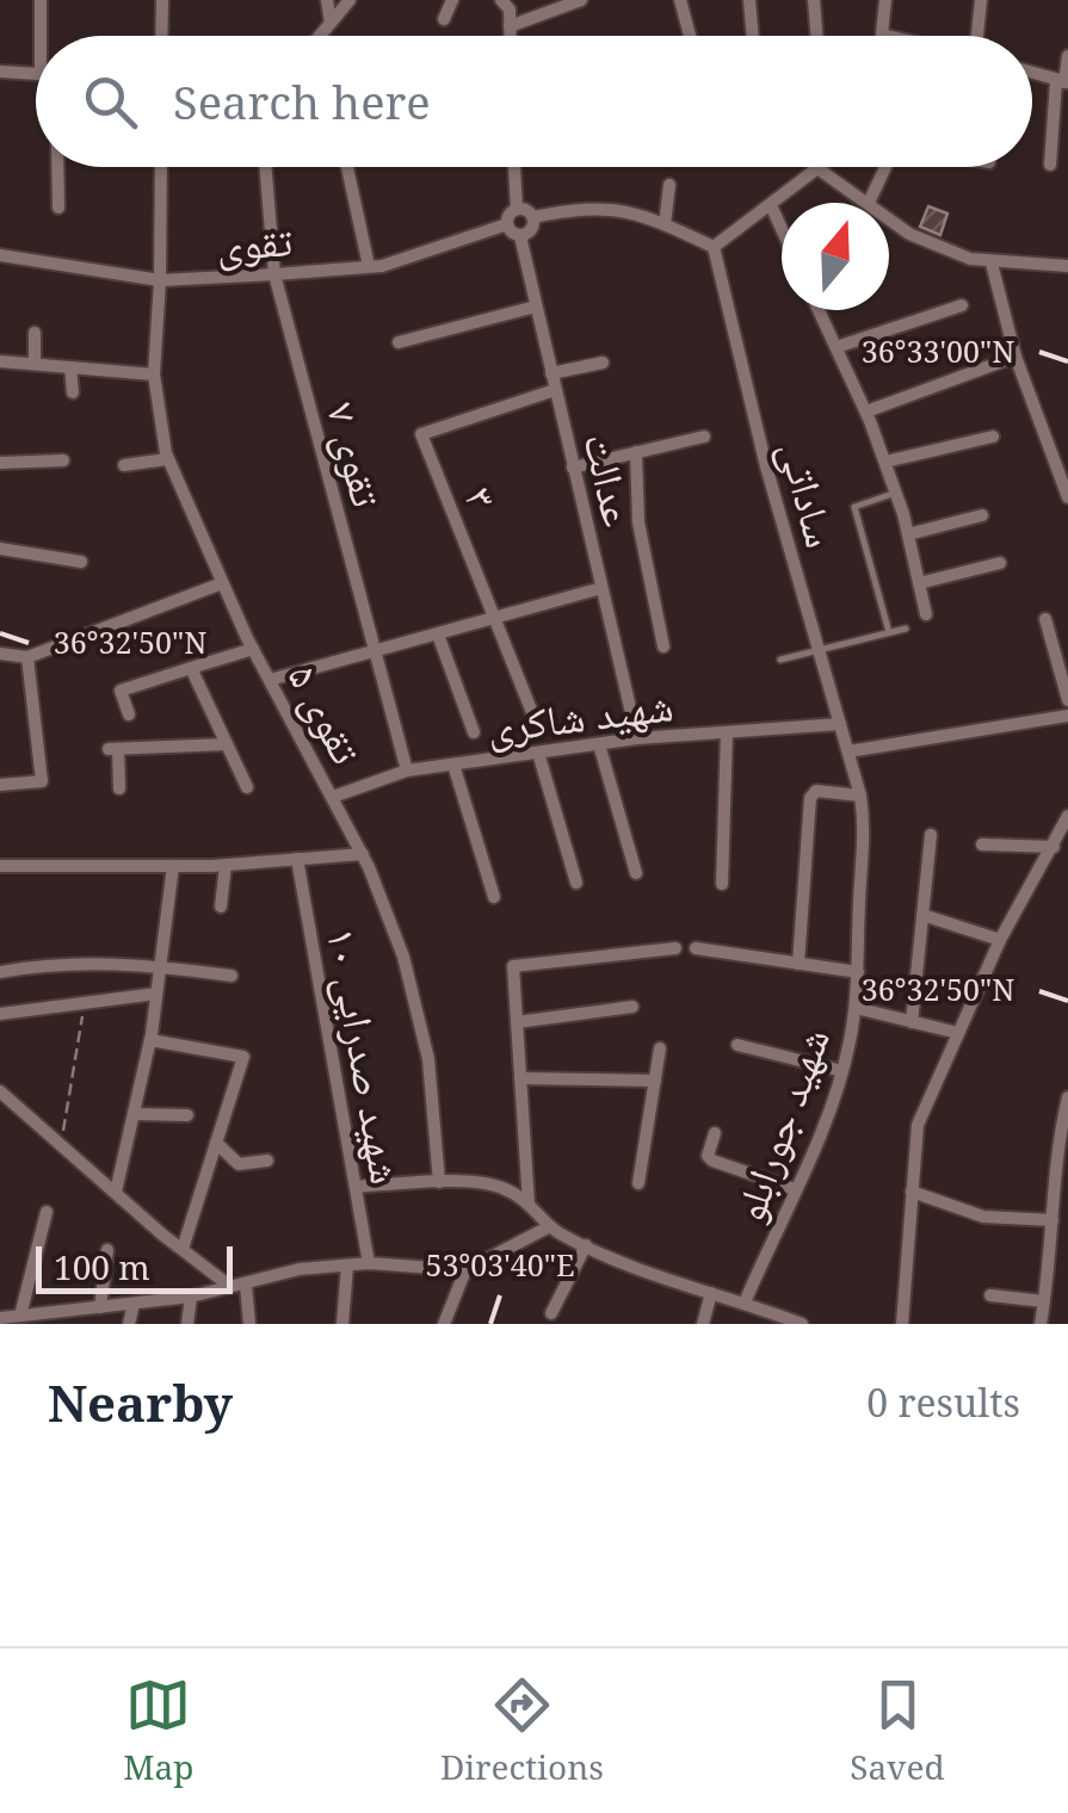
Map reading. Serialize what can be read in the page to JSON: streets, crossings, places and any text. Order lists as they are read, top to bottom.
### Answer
{
  "streets": {
    "street": [
      "تقوی",
      "تقوی ۷",
      "عدالت",
      "ساداتی",
      "۳",
      "تقوی ۵",
      "شهید شاکری",
      "شهید صدرایی ۱۰",
      "شهید جورابلو"
    ]
  },
  "crossings": [
    ["تقوی", "تقوی ۷"],
    ["تقوی", "عدالت"],
    ["تقوی", "تقوی ۵"],
    ["تقوی ۷", "شهید شاکری"],
    ["عدالت", "۳"],
    ["عدالت", "شهید شاکری"],
    ["ساداتی", "شهید شاکری"],
    ["ساداتی", "شهید جورابلو"],
    ["تقوی ۵", "شهید شاکری"]
  ],
  "scale_bar": "100 m",
  "north": "top",
  "page": {
    "search": "Search here",
    "scale": "100 m",
    "heading": ["Nearby", "0 results"],
    "nav": ["Map", "Directions", "Saved"]
  },
  "coordinates": ["36°33'00\"N", "36°32'50\"N", "53°03'40\"E"]
}
